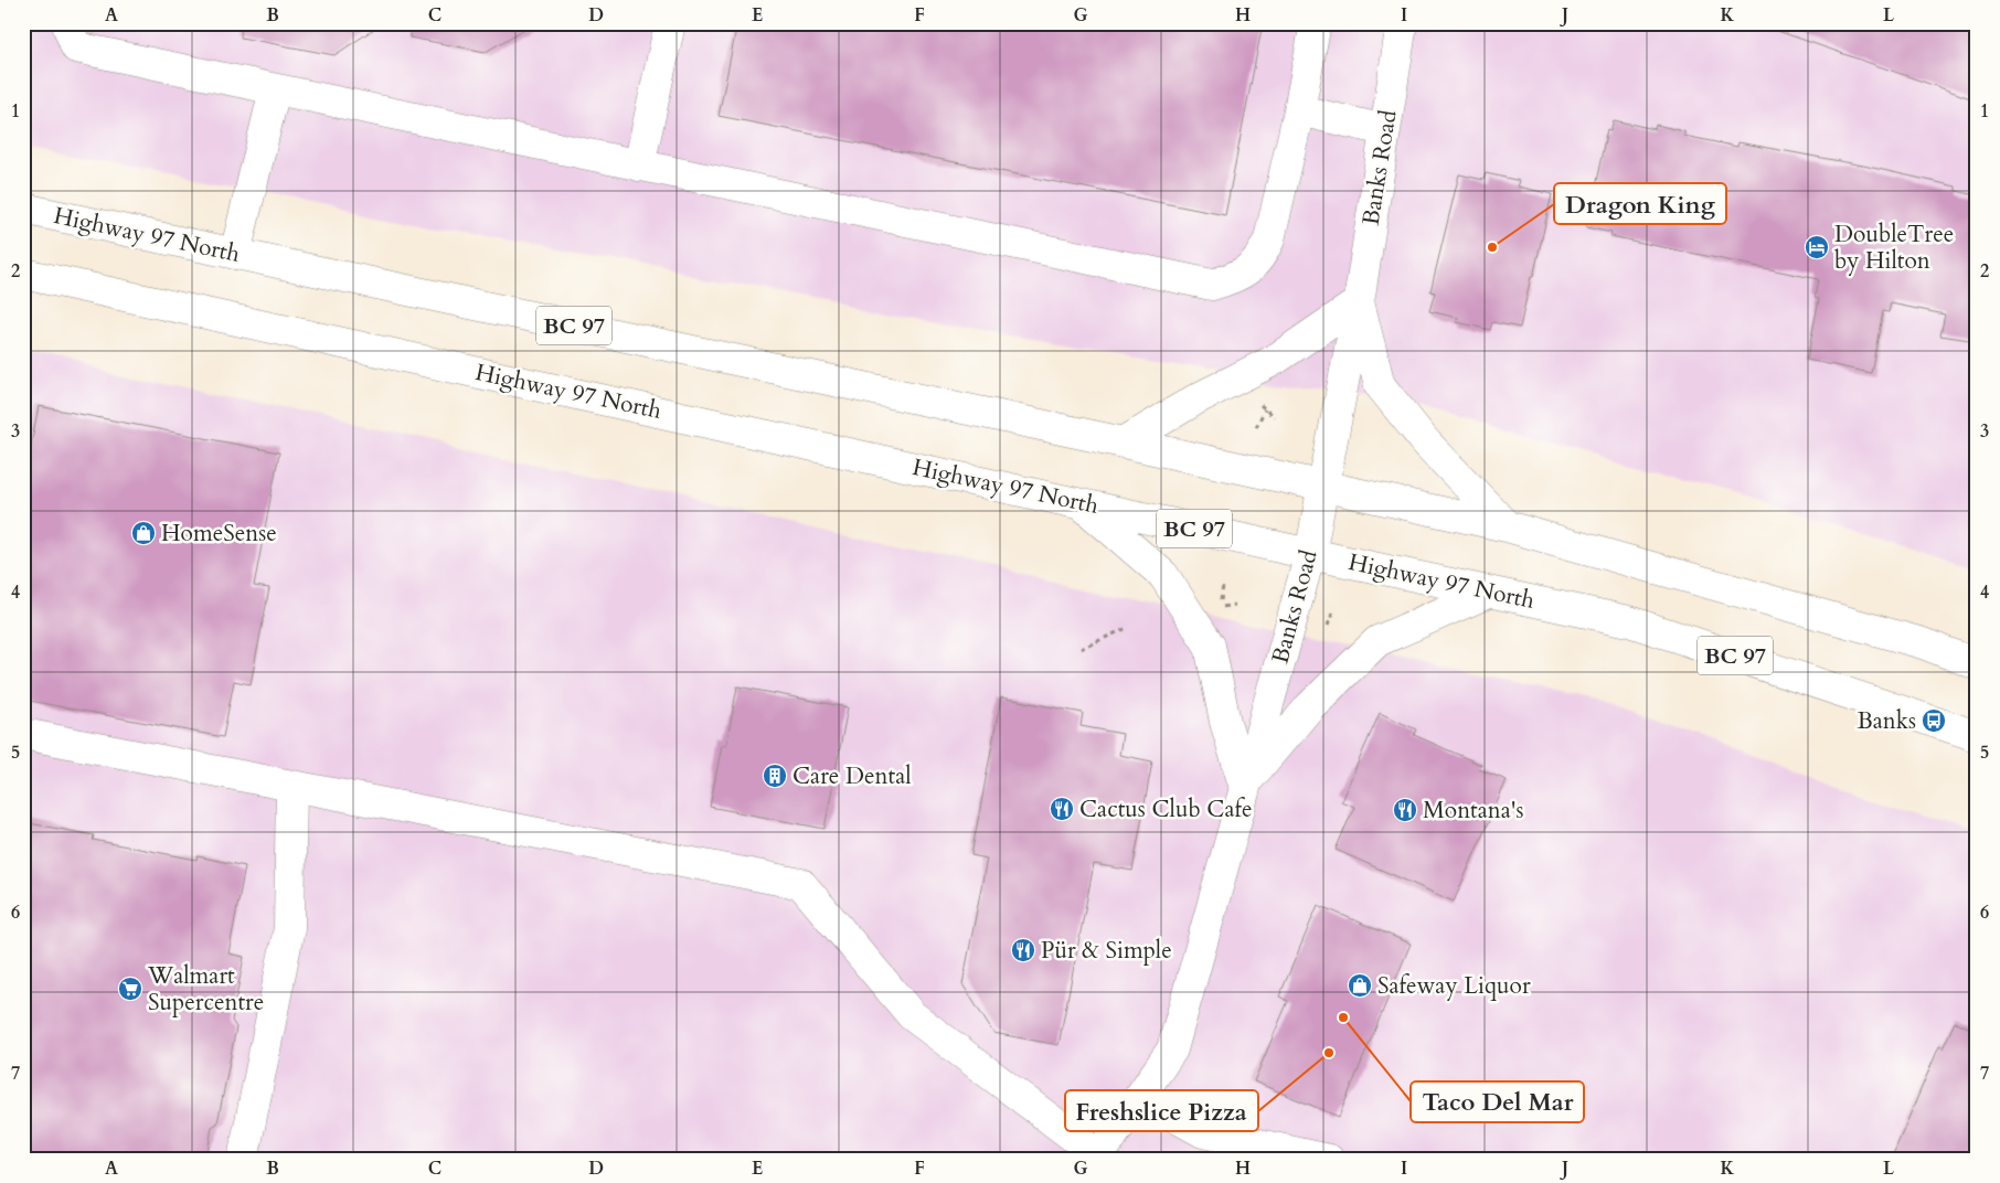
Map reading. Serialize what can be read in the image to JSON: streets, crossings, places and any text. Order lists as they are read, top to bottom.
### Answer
{
  "streets": {
    "main road": ["Banks Road", "Highway 97 North", "BC 97"]
  },
  "crossings": [
    ["Banks Road", "Highway 97 North"]
  ],
  "places": {
    "other": ["Dragon King", "Taco Del Mar", "Freshslice Pizza"],
    "hotel": ["DoubleTree by Hilton"],
    "shop": ["HomeSense", "Safeway Liquor"],
    "bus stop": ["Banks"],
    "building": ["Care Dental"],
    "restaurant": ["Cactus Club Cafe", "Montana's", "Pür & Simple"],
    "supermarket": ["Walmart Supercentre"]
  },
  "grid": {
    "columns": [
      "A",
      "B",
      "C",
      "D",
      "E",
      "F",
      "G",
      "H",
      "I",
      "J",
      "K",
      "L"
    ],
    "rows": [
      "1",
      "2",
      "3",
      "4",
      "5",
      "6",
      "7"
    ]
  }
}
